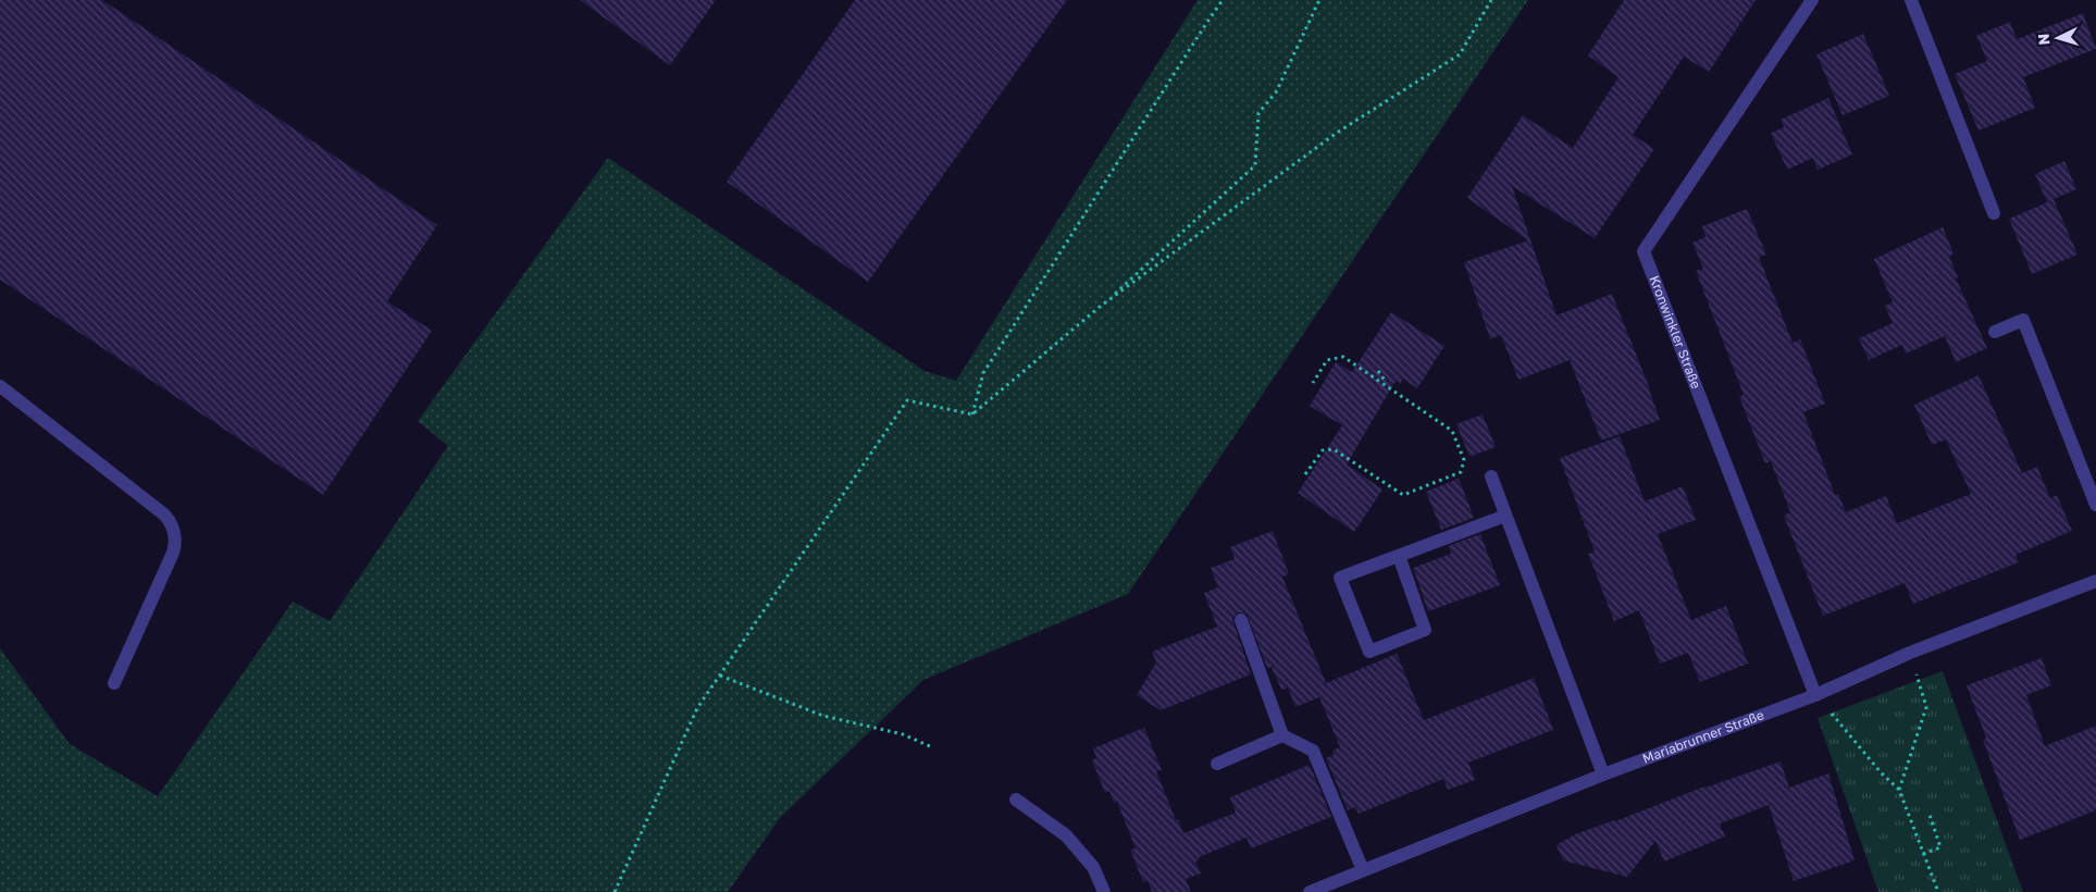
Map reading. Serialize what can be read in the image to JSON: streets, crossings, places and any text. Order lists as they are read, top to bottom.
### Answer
{
  "streets": {
    "street": ["Kronwinkler Straße", "Mariabrunner Straße"]
  },
  "crossings": [
    ["Kronwinkler Straße", "Mariabrunner Straße"]
  ],
  "north": "left"
}
